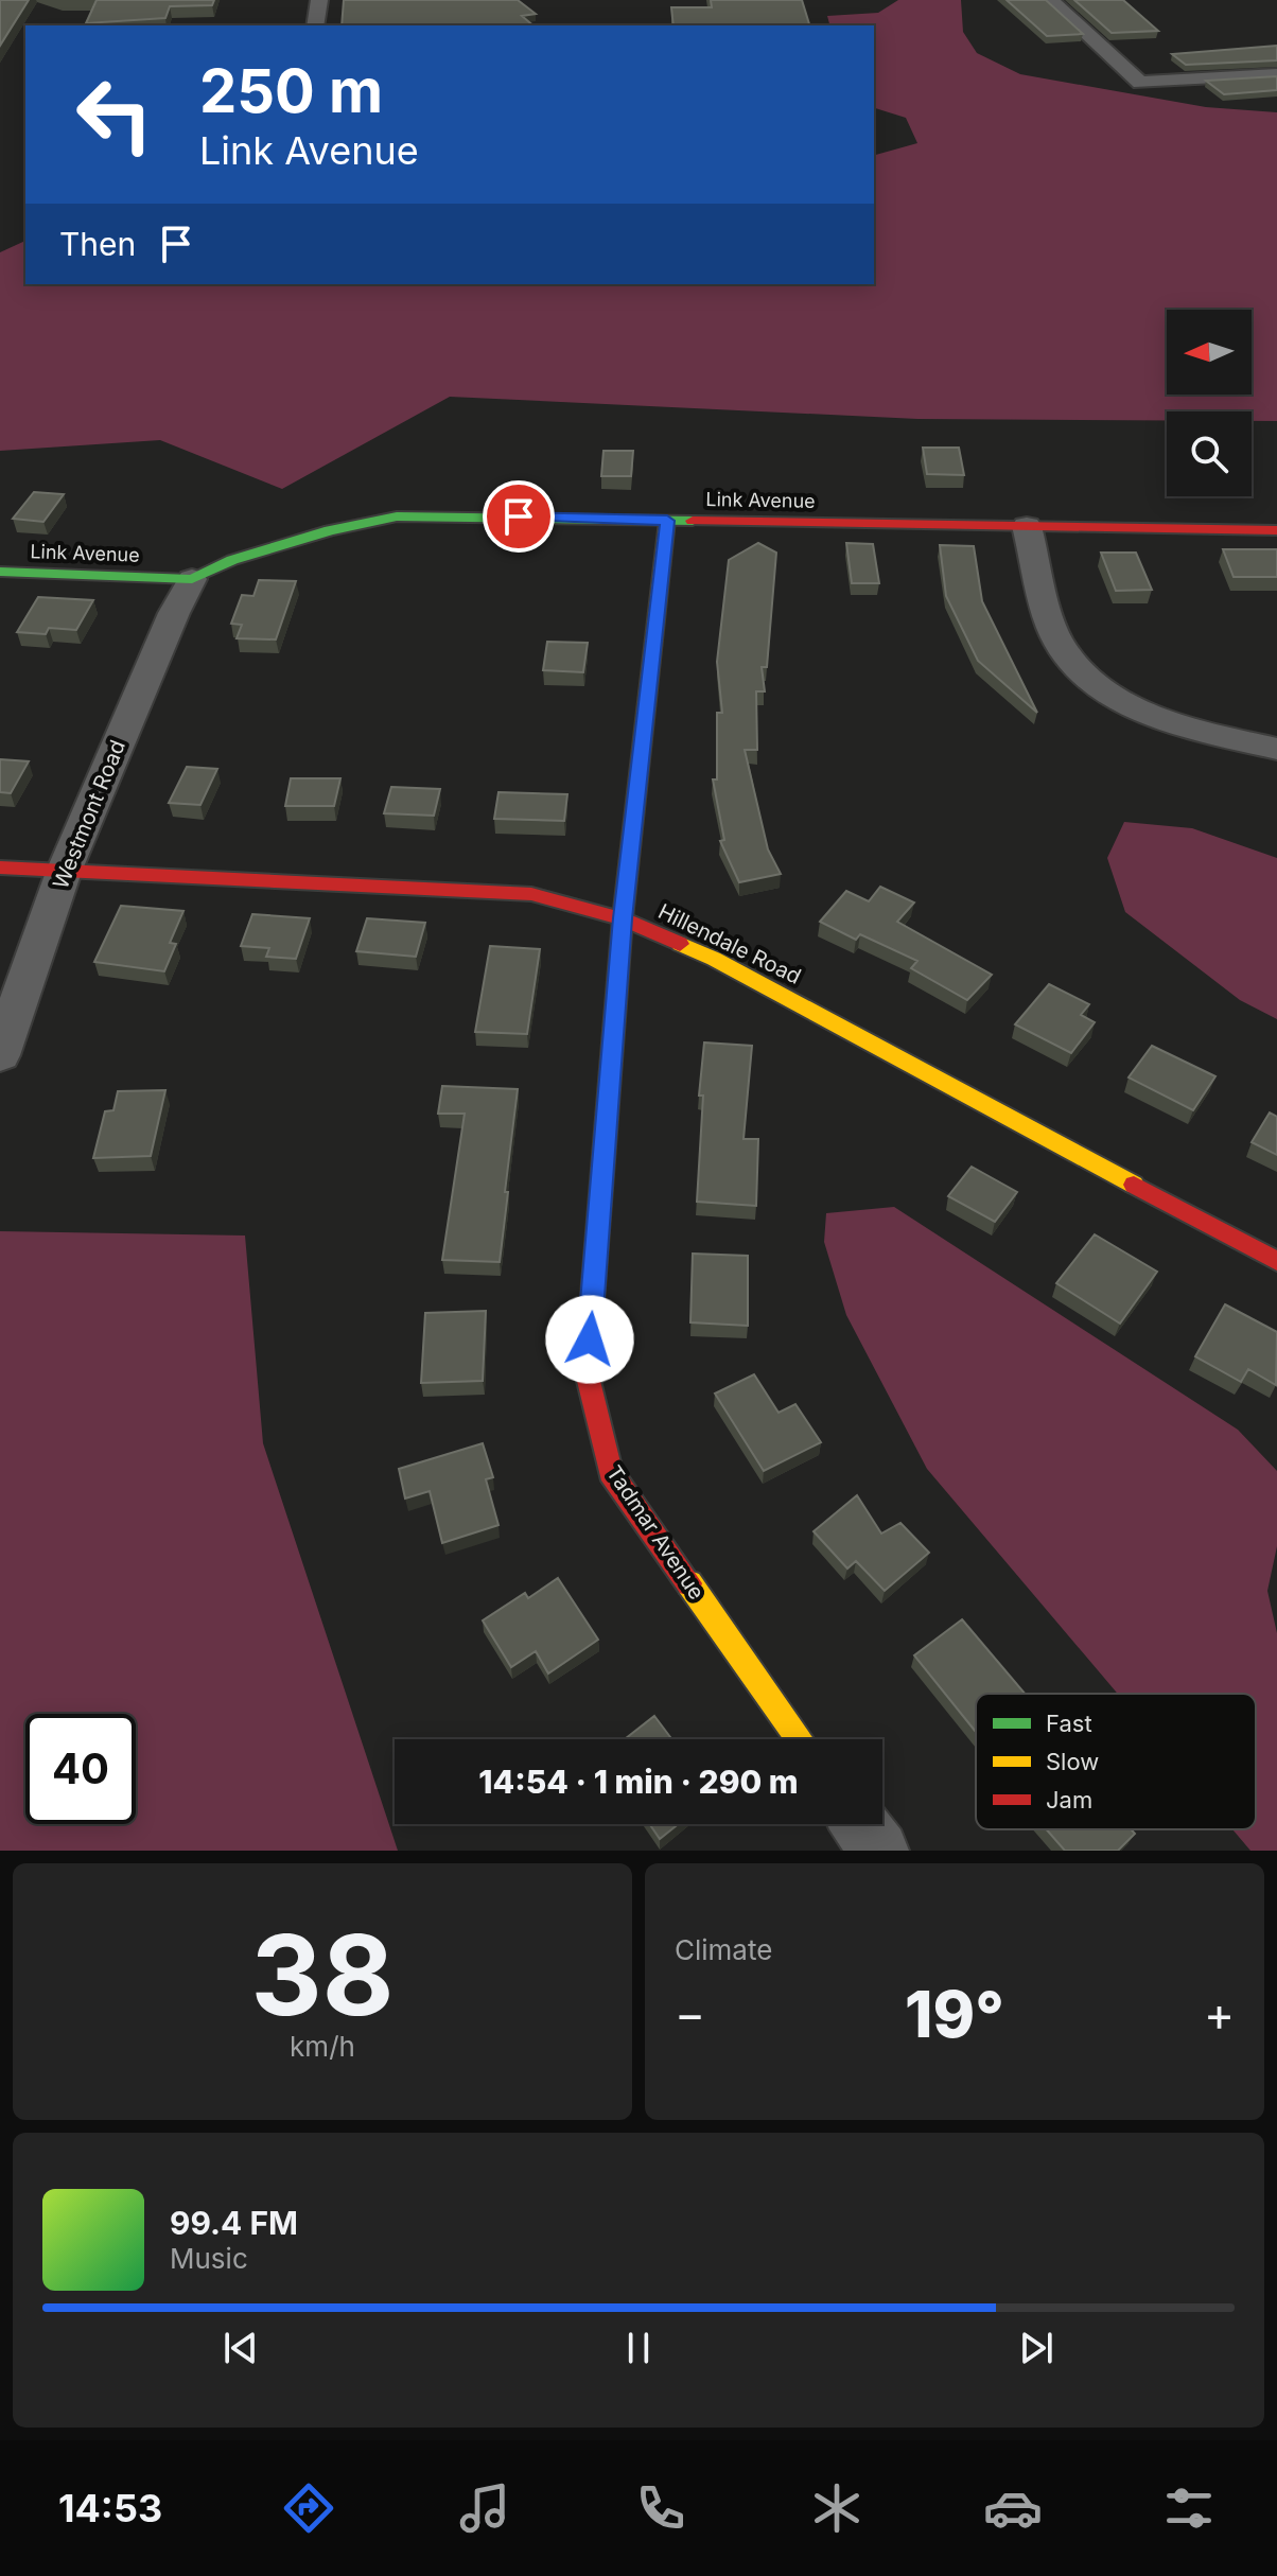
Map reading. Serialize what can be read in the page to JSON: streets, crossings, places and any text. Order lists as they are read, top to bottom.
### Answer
{
  "streets": {
    "street": [
      "Link Avenue",
      "Westmont Road",
      "Hillendale Road",
      "Tadmar Avenue"
    ]
  },
  "crossings": [
    ["Link Avenue", "Westmont Road"],
    ["Link Avenue", "Tadmar Avenue"],
    ["Westmont Road", "Hillendale Road"],
    ["Hillendale Road", "Tadmar Avenue"]
  ],
  "legend": ["Fast", "Slow", "Jam"],
  "north": "left",
  "page": {
    "turn": ["250 m", "Link Avenue"],
    "then": "Then",
    "limit": "40",
    "trip": "14:54 · 1 min · 290 m",
    "tile": [
      ["38", "km/h"],
      "Climate"
    ],
    "heat": ["−", "19°", "+"],
    "song": ["99.4 FM", "Music"],
    "tabs": "14:53"
  }
}
